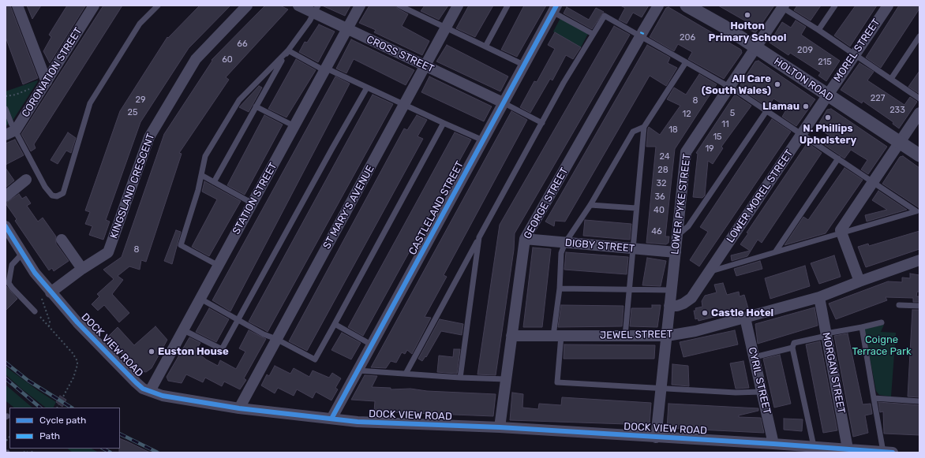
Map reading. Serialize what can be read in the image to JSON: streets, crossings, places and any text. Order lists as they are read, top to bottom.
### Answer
{
  "streets": {
    "street": [
      "MOREL STREET",
      "CROSS STREET",
      "CORONATION STREET",
      "HOLTON ROAD",
      "KINGSLAND CRESCENT",
      "LOWER MOREL STREET",
      "STATION STREET",
      "GEORGE STREET",
      "LOWER PYKE STREET",
      "ST MARY'S AVENUE",
      "CASTLELAND STREET",
      "DIGBY STREET",
      "JEWEL STREET",
      "DOCK VIEW ROAD",
      "MORGAN STREET",
      "CYRIL STREET"
    ]
  },
  "crossings": [
    ["MOREL STREET", "HOLTON ROAD"],
    ["MOREL STREET", "LOWER MOREL STREET"],
    ["CROSS STREET", "STATION STREET"],
    ["CROSS STREET", "ST MARY'S AVENUE"],
    ["CROSS STREET", "CASTLELAND STREET"],
    ["HOLTON ROAD", "LOWER MOREL STREET"],
    ["HOLTON ROAD", "LOWER PYKE STREET"],
    ["KINGSLAND CRESCENT", "DOCK VIEW ROAD"],
    ["LOWER MOREL STREET", "LOWER PYKE STREET"],
    ["STATION STREET", "DOCK VIEW ROAD"],
    ["GEORGE STREET", "DIGBY STREET"],
    ["GEORGE STREET", "JEWEL STREET"],
    ["GEORGE STREET", "DOCK VIEW ROAD"],
    ["LOWER PYKE STREET", "DIGBY STREET"],
    ["LOWER PYKE STREET", "JEWEL STREET"],
    ["LOWER PYKE STREET", "DOCK VIEW ROAD"],
    ["ST MARY'S AVENUE", "DOCK VIEW ROAD"],
    ["CASTLELAND STREET", "DOCK VIEW ROAD"],
    ["JEWEL STREET", "MORGAN STREET"],
    ["JEWEL STREET", "CYRIL STREET"],
    ["DOCK VIEW ROAD", "MORGAN STREET"],
    ["DOCK VIEW ROAD", "CYRIL STREET"]
  ],
  "parks": ["Coigne Terrace Park"],
  "places": [
    "Holton Primary School",
    "All Care (South Wales)",
    "Llamau",
    "N. Phillips Upholstery",
    "Castle Hotel",
    "Euston House"
  ],
  "house_numbers": [
    "206",
    "66",
    "209",
    "60",
    "215",
    "227",
    "29",
    "8",
    "233",
    "25",
    "5",
    "12",
    "11",
    "18",
    "15",
    "19",
    "24",
    "28",
    "32",
    "36",
    "40",
    "46",
    "8"
  ],
  "legend": ["Cycle path", "Path"]
}
